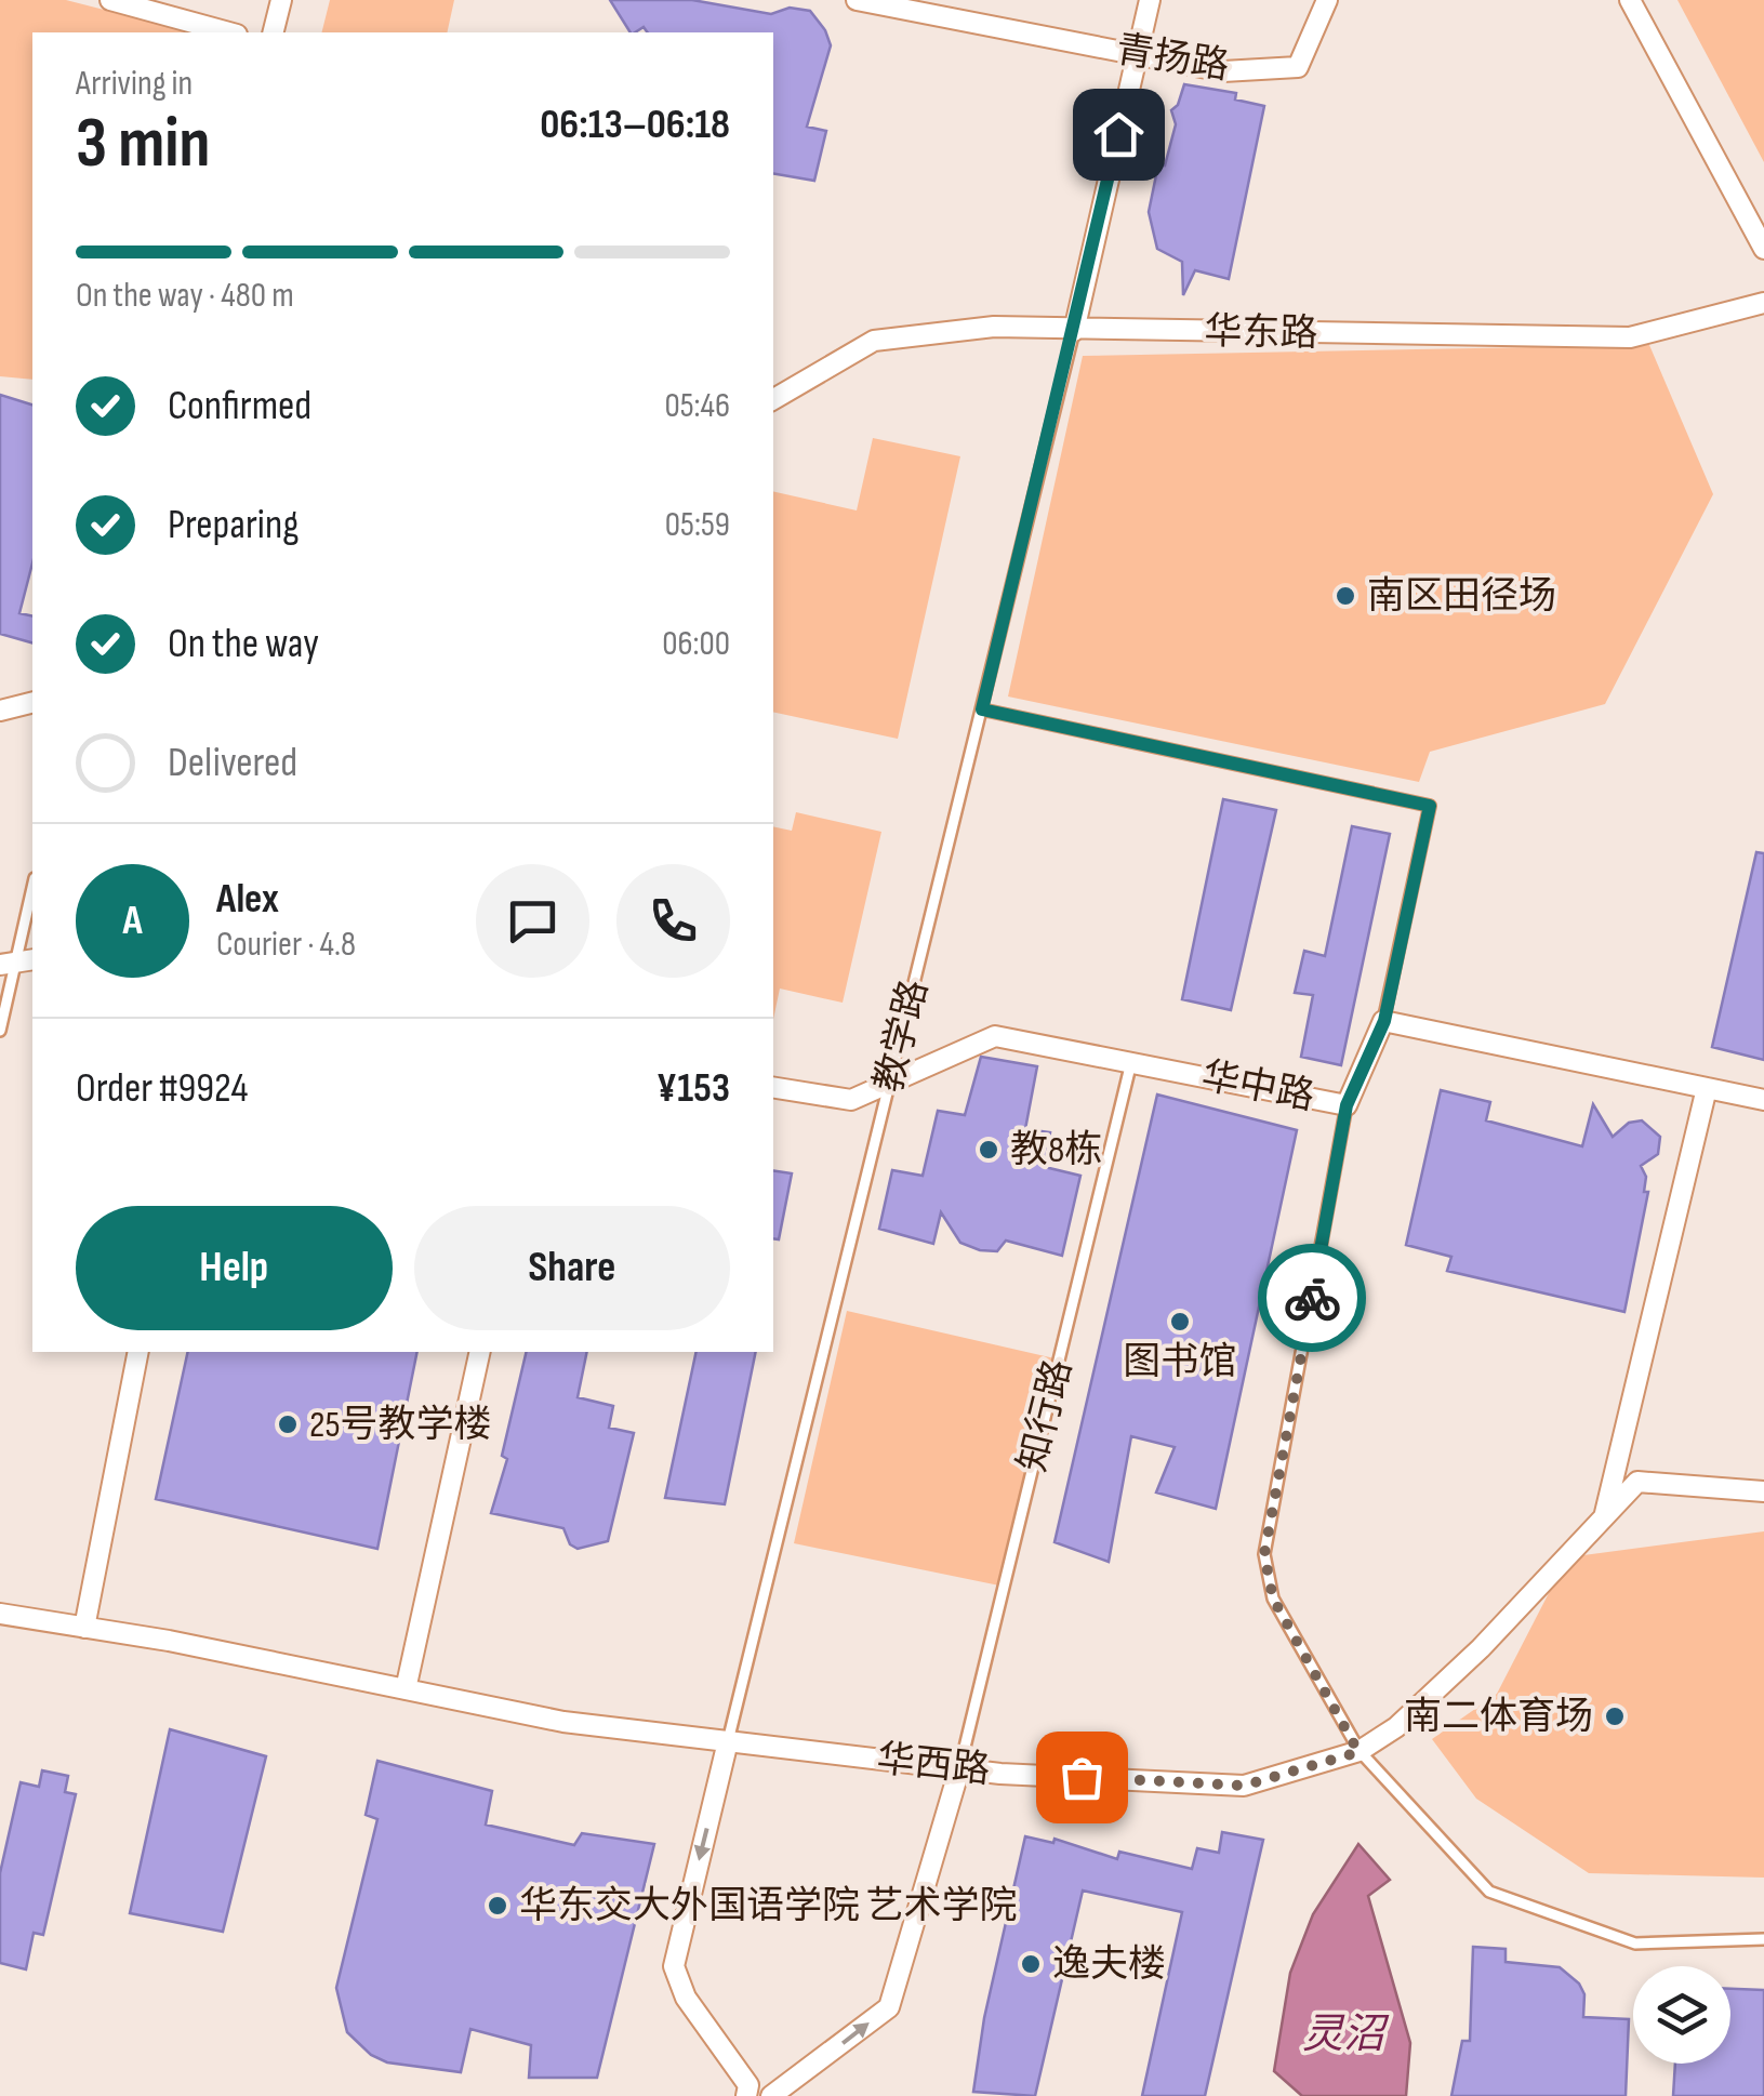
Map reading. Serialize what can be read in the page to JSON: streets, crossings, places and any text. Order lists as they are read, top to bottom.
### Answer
{
  "streets": {
    "street": [
      "青扬路",
      "华东路",
      "华中路",
      "华西路"
    ],
    "lane": ["教学路", "知行路"]
  },
  "crossings": [
    ["华东路", "教学路"],
    ["教学路", "华中路"],
    ["教学路", "华西路"],
    ["华中路", "知行路"],
    ["知行路", "华西路"]
  ],
  "water": ["灵沼"],
  "places": [
    "南区田径场",
    "教8栋",
    "图书馆",
    "25号教学楼",
    "南二体育场",
    "华东交大外国语学院 艺术学院",
    "逸夫楼"
  ],
  "page": {
    "heading": ["3 min", "Arriving in", "06:13–06:18"],
    "panel": [
      "Alex",
      "Courier · 4.8",
      "Order #9924",
      "¥153"
    ],
    "bar": "On the way · 480 m",
    "list": [
      ["Confirmed", "05:46"],
      ["Preparing", "05:59"],
      ["On the way", "06:00"],
      "Delivered"
    ],
    "round": "A",
    "buttons": ["Help", "Share"]
  }
}
